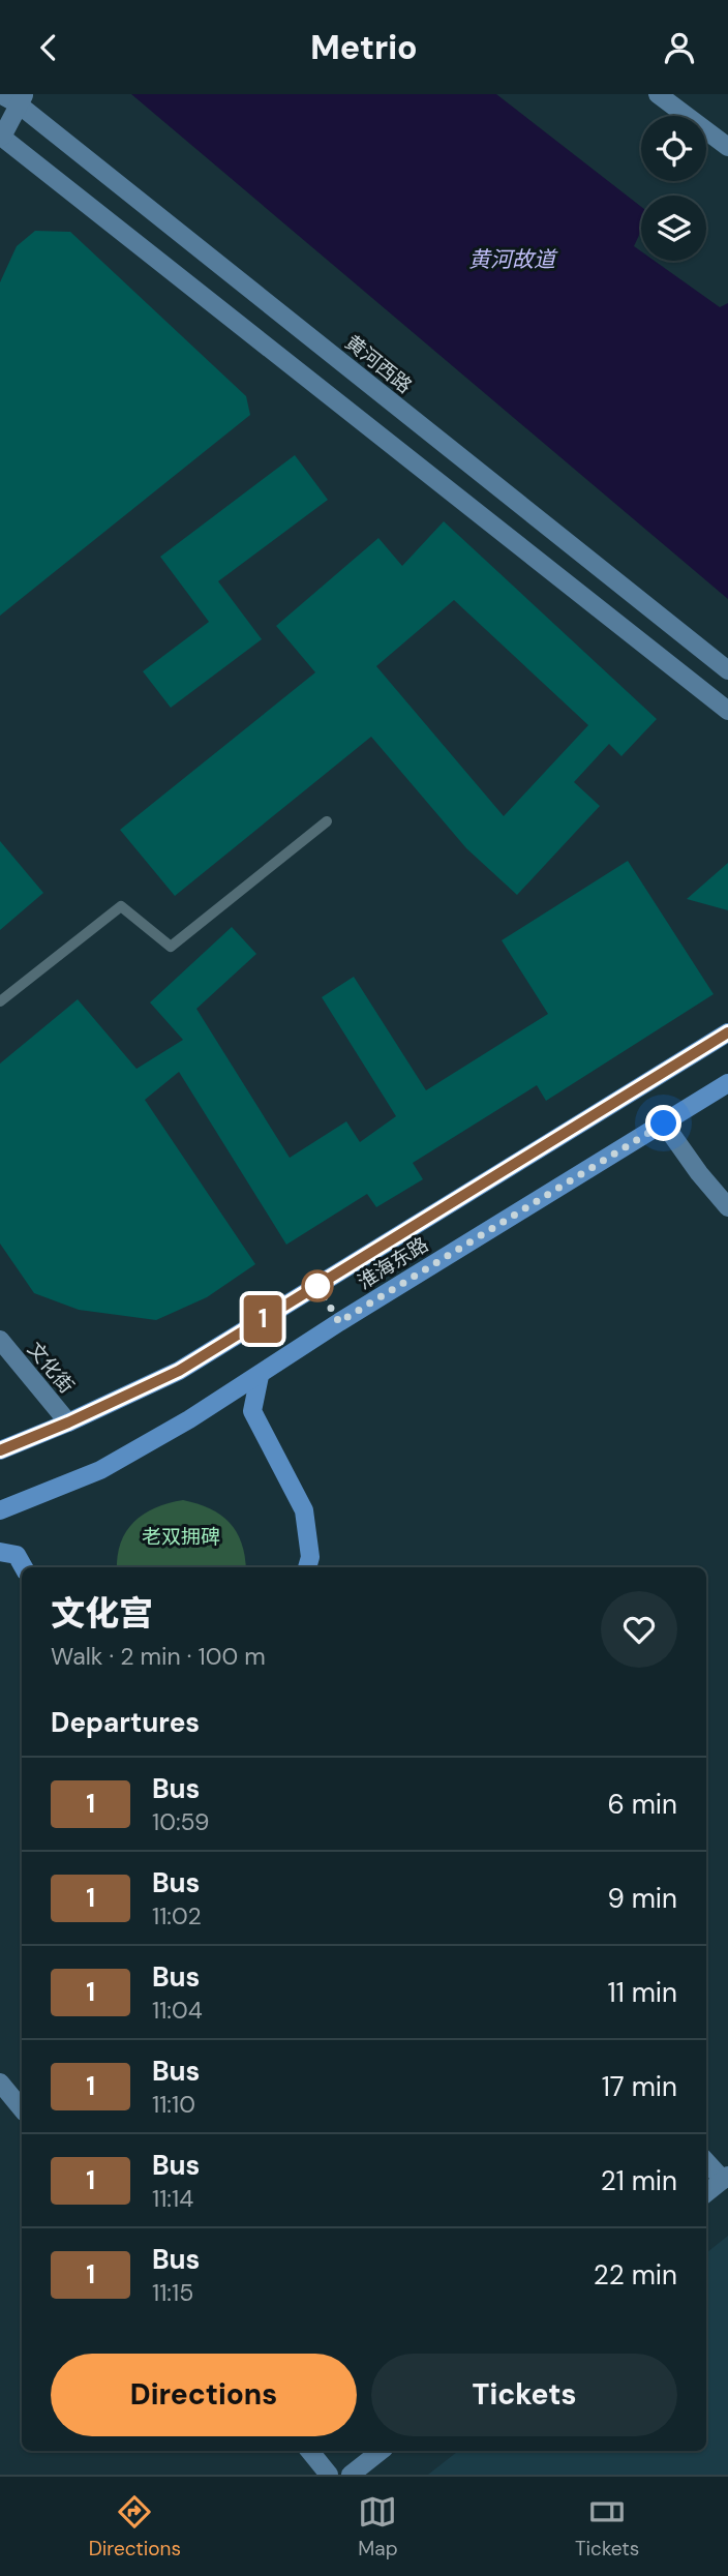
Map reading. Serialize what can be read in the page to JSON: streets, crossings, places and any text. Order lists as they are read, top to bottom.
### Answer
{
  "streets": {
    "main road": ["黄河西路", "淮海东路", "文化街"]
  },
  "crossings": [
    ["淮海东路", "文化街"]
  ],
  "water": ["黄河故道"],
  "parks": ["老双拥碑"],
  "lines": ["bus line 1"],
  "page": {
    "header": "Metrio",
    "on_map": "1",
    "heading": [
      ["文化宫", "Walk · 2 min · 100 m"],
      "Departures"
    ],
    "list": [
      {
        "mark": "1",
        "name": "Bus",
        "note": "10:59",
        "value": "6 min"
      },
      {
        "mark": "1",
        "name": "Bus",
        "note": "11:02",
        "value": "9 min"
      },
      {
        "mark": "1",
        "name": "Bus",
        "note": "11:04",
        "value": "11 min"
      },
      {
        "mark": "1",
        "name": "Bus",
        "note": "11:10",
        "value": "17 min"
      },
      {
        "mark": "1",
        "name": "Bus",
        "note": "11:14",
        "value": "21 min"
      },
      {
        "mark": "1",
        "name": "Bus",
        "note": "11:15",
        "value": "22 min"
      }
    ],
    "buttons": ["Directions", "Tickets"],
    "tabs": ["Directions", "Map", "Tickets"]
  }
}
